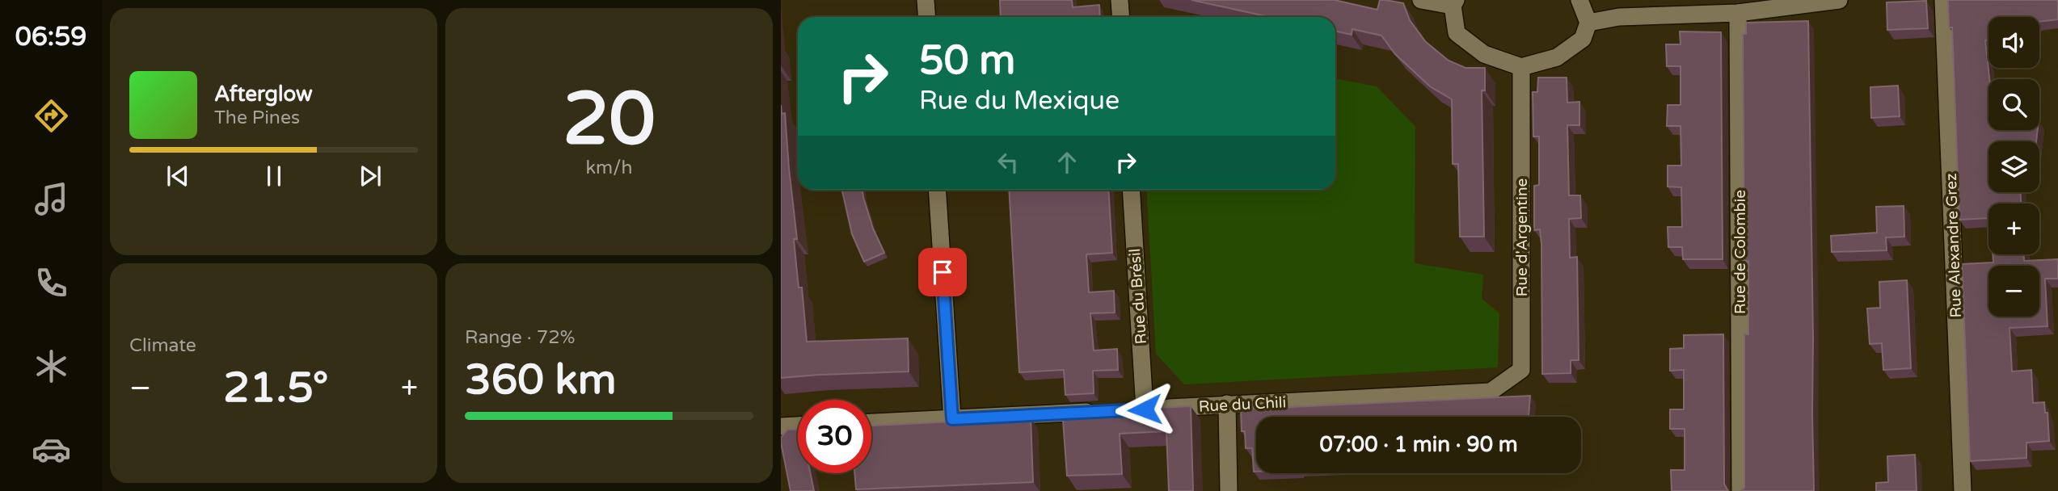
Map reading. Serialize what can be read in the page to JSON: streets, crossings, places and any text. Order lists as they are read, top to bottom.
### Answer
{
  "streets": {
    "street": [
      "Rue d'Argentine",
      "Rue Alexandre Grez",
      "Rue de Colombie",
      "Rue du Brésil",
      "Rue du Chili"
    ]
  },
  "crossings": [
    ["Rue d'Argentine", "Rue du Chili"],
    ["Rue du Brésil", "Rue du Chili"]
  ],
  "page": {
    "tabs": "06:59",
    "tile": [
      ["20", "km/h"],
      "Climate",
      ["Range · 72%", "360 km"]
    ],
    "map_buttons": ["+", "−"],
    "turn": ["50 m", "Rue du Mexique"],
    "song": ["Afterglow", "The Pines"],
    "heat": ["−", "21.5°", "+"],
    "limit": "30",
    "trip": "07:00 · 1 min · 90 m"
  }
}
